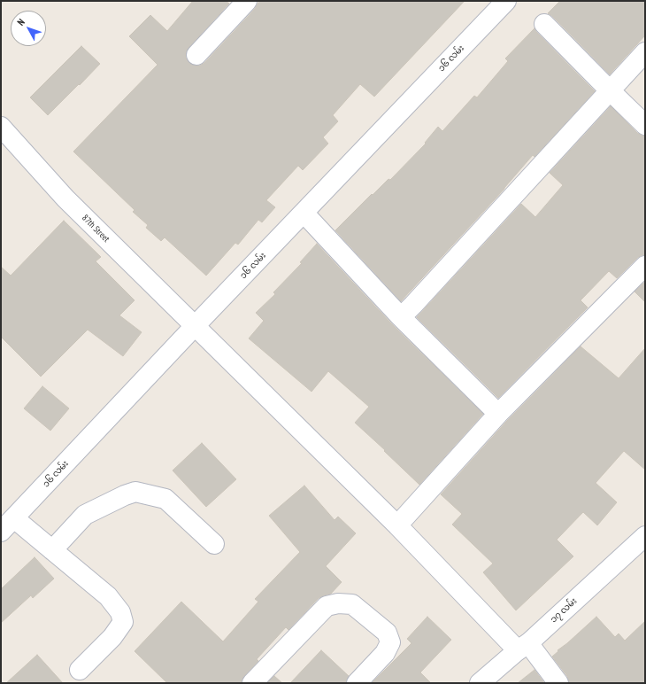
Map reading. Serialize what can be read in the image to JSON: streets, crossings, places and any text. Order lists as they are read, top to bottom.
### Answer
{
  "streets": {
    "street": ["၁၆ လမ်း", "87th Street", "၁၇ လမ်း"]
  },
  "crossings": [
    ["၁၆ လမ်း", "87th Street"],
    ["87th Street", "၁၇ လမ်း"]
  ],
  "north": "top left"
}
